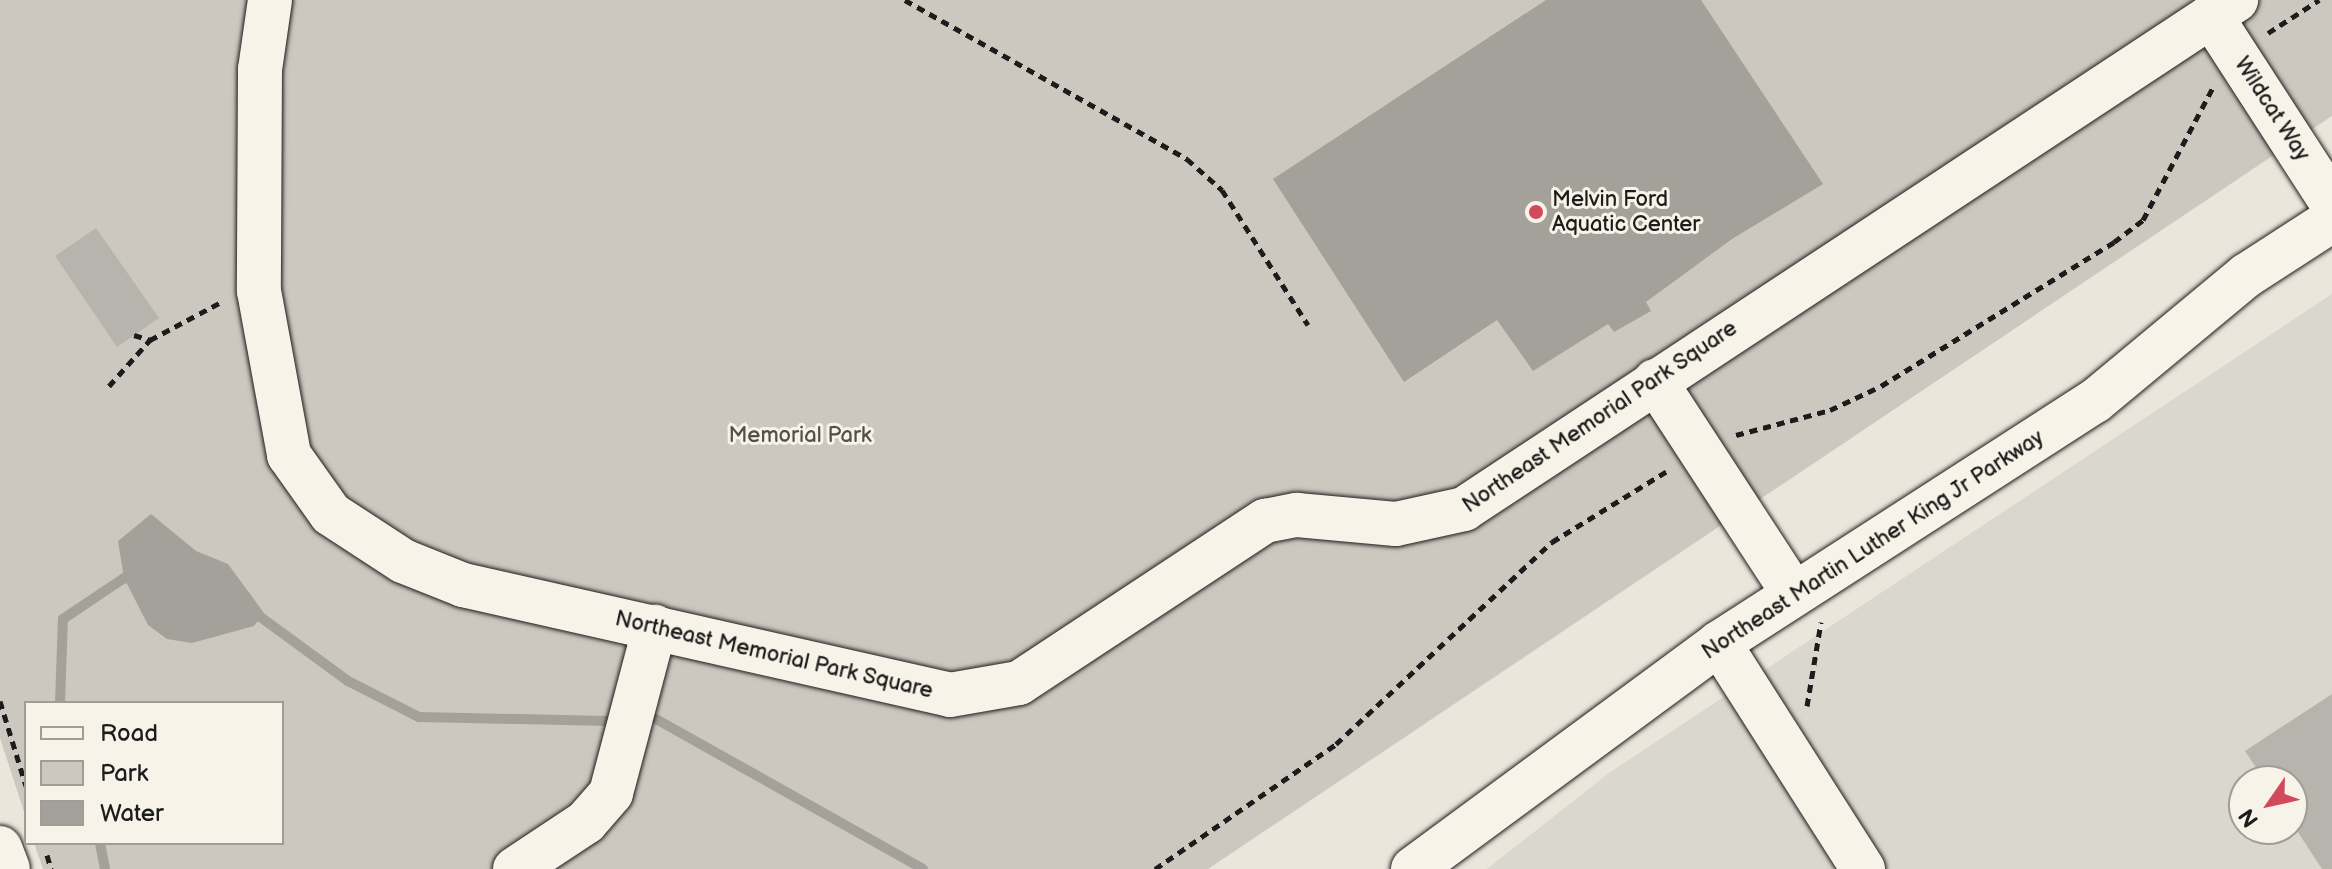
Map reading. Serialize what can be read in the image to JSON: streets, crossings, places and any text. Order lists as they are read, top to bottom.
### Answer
{
  "streets": {
    "street": ["Wildcat Way", "Northeast Memorial Park Square", "Northeast Martin Luther King Jr Parkway"]
  },
  "crossings": [
    ["Wildcat Way", "Northeast Memorial Park Square"]
  ],
  "parks": ["Memorial Park"],
  "places": ["Melvin Ford Aquatic Center"],
  "legend": ["Road", "Park", "Water"],
  "north": "bottom left"
}
